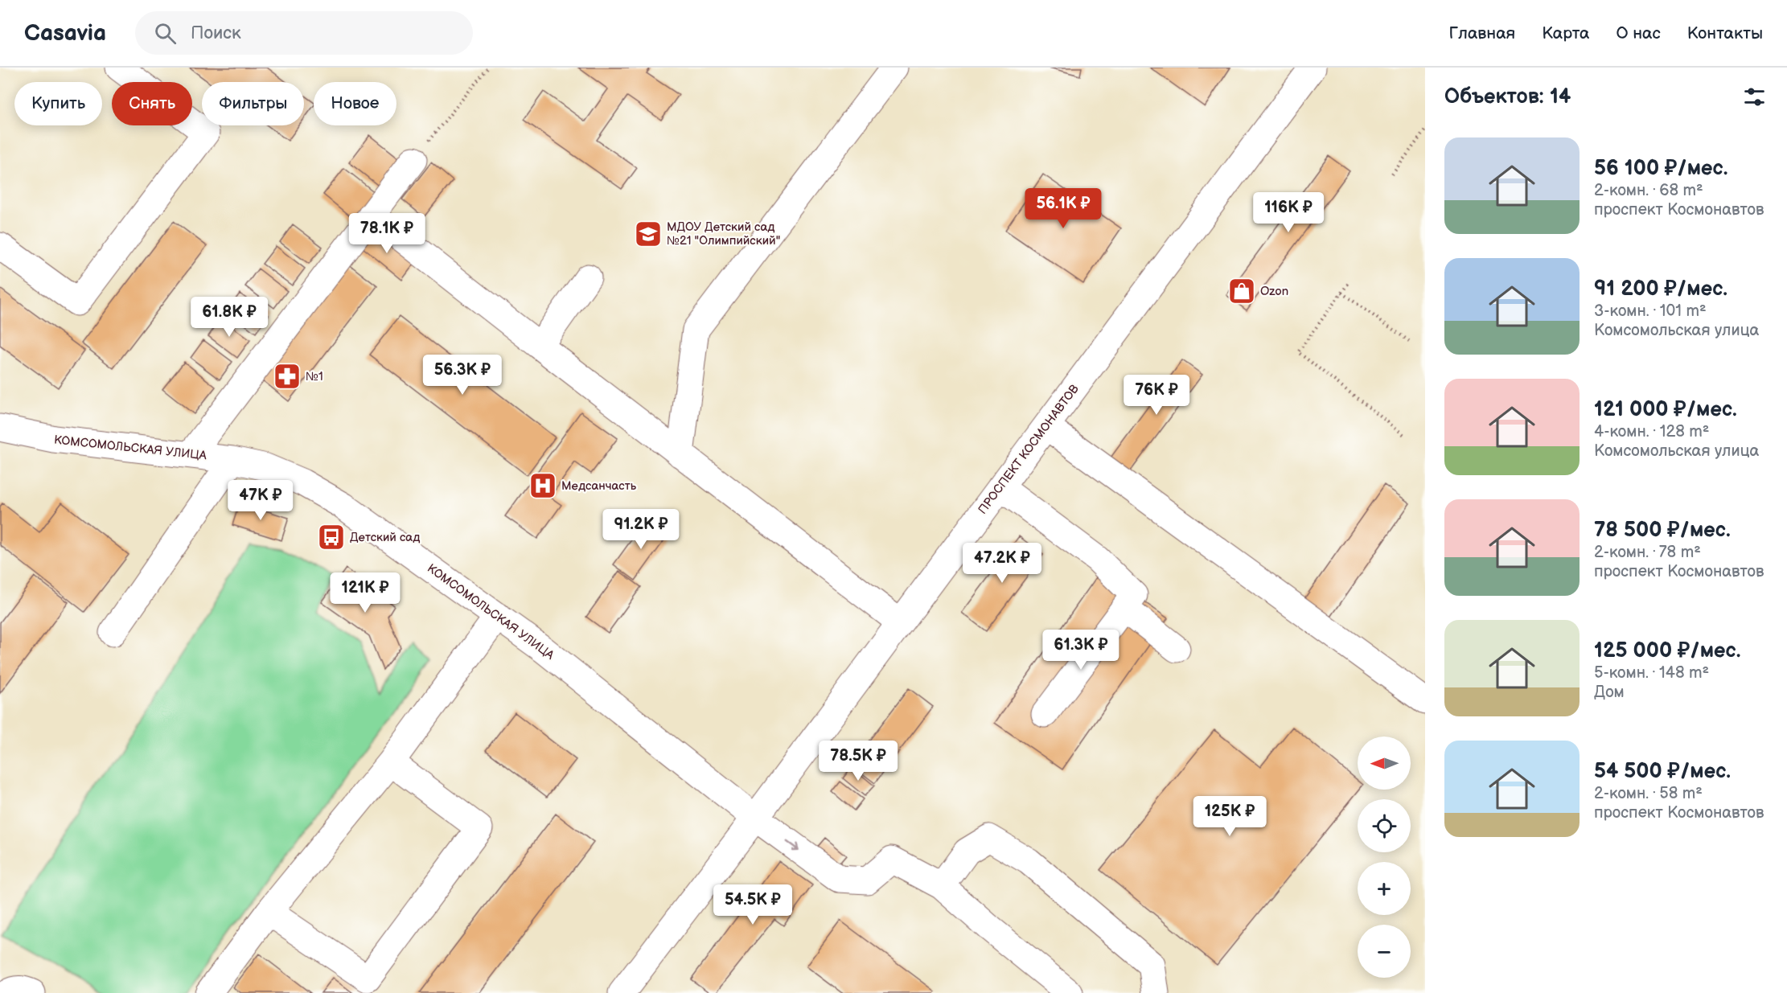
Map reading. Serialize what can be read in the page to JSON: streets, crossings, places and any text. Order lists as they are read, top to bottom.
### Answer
{
  "streets": {
    "street": ["КОМСОМОЛЬСКАЯ УЛИЦА", "ПРОСПЕКТ КОСМОНАВТОВ"]
  },
  "crossings": [
    ["КОМСОМОЛЬСКАЯ УЛИЦА", "ПРОСПЕКТ КОСМОНАВТОВ"]
  ],
  "places": {
    "school or university": ["МДОУ Детский сад №21 \"Олимпийский\""],
    "shop": ["Ozon"],
    "pharmacy": ["№1"],
    "hospital": ["Медсанчасть"],
    "bus stop": ["Детский сад"]
  },
  "north": "left",
  "page": {
    "header": "Casavia",
    "search": "Поиск",
    "nav": [
      "Главная",
      "Карта",
      "О нас",
      "Контакты"
    ],
    "heading": "Объектов: 14",
    "chip": [
      "Купить",
      "Снять",
      "Фильтры",
      "Новое"
    ],
    "list": [
      {
        "name": "56 100 ₽/мес.",
        "note": "2-комн. · 68 m² · проспект Космонавтов"
      },
      {
        "name": "91 200 ₽/мес.",
        "note": "3-комн. · 101 m² · Комсомольская улица"
      },
      {
        "name": "121 000 ₽/мес.",
        "note": "4-комн. · 128 m² · Комсомольская улица"
      },
      {
        "name": "78 500 ₽/мес.",
        "note": "2-комн. · 78 m² · проспект Космонавтов"
      },
      {
        "name": "125 000 ₽/мес.",
        "note": "5-комн. · 148 m² · Дом"
      },
      {
        "name": "54 500 ₽/мес.",
        "note": "2-комн. · 58 m² · проспект Космонавтов"
      }
    ],
    "price": [
      "56.1K ₽",
      "116K ₽",
      "78.1K ₽",
      "61.8K ₽",
      "56.3K ₽",
      "76K ₽",
      "47K ₽",
      "91.2K ₽",
      "47.2K ₽",
      "121K ₽",
      "61.3K ₽",
      "78.5K ₽",
      "125K ₽",
      "54.5K ₽"
    ],
    "map_buttons": ["+", "−"]
  }
}
